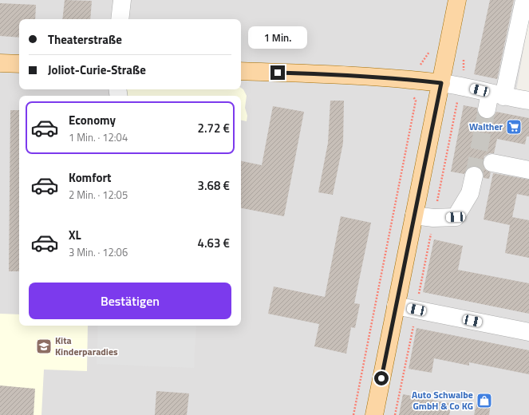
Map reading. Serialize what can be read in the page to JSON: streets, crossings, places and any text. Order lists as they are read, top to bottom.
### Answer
{
  "places": {
    "supermarket": ["Walther"],
    "school or university": ["Kita Kinderparadies"],
    "shop": ["Auto Schwalbe GmbH & Co KG"]
  },
  "page": {
    "banner": ["Theaterstraße", "Joliot-Curie-Straße"],
    "bubble": "1 Min.",
    "list": [
      {
        "name": "Economy",
        "note": "1 Min. · 12:04",
        "value": "2.72 €"
      },
      {
        "name": "Komfort",
        "note": "2 Min. · 12:05",
        "value": "3.68 €"
      },
      {
        "name": "XL",
        "note": "3 Min. · 12:06",
        "value": "4.63 €"
      }
    ],
    "buttons": "Bestätigen"
  }
}
